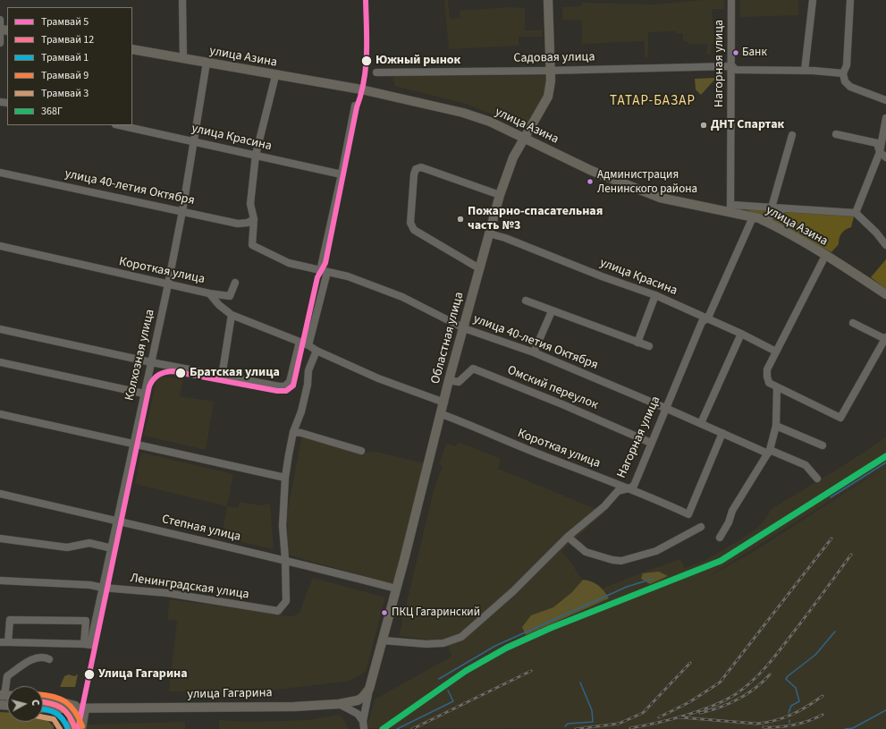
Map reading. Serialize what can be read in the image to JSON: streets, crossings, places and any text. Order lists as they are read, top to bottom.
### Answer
{
  "streets": {
    "main road": ["улица Азина", "Областная улица", "улица Гагарина"],
    "street": [
      "Садовая улица",
      "Нагорная улица",
      "улица Красина",
      "улица 40-летия Октября",
      "Короткая улица",
      "Колхозная улица",
      "Омский переулок",
      "Степная улица",
      "Ленинградская улица"
    ]
  },
  "crossings": [
    ["улица Азина", "Нагорная улица"],
    ["улица Азина", "Областная улица"],
    ["улица Азина", "Колхозная улица"],
    ["Садовая улица", "Нагорная улица"],
    ["Садовая улица", "Областная улица"],
    ["Нагорная улица", "улица Красина"],
    ["Нагорная улица", "улица 40-летия Октября"],
    ["Нагорная улица", "Короткая улица"],
    ["Нагорная улица", "Областная улица"],
    ["Нагорная улица", "Омский переулок"],
    ["улица Красина", "Областная улица"],
    ["улица Красина", "Колхозная улица"],
    ["улица 40-летия Октября", "Короткая улица"],
    ["улица 40-летия Октября", "Областная улица"],
    ["улица 40-летия Октября", "Колхозная улица"],
    ["Короткая улица", "Областная улица"],
    ["Короткая улица", "Колхозная улица"],
    ["Областная улица", "Омский переулок"],
    ["Областная улица", "Степная улица"],
    ["Областная улица", "улица Гагарина"],
    ["Колхозная улица", "Степная улица"],
    ["Колхозная улица", "Ленинградская улица"],
    ["Степная улица", "Ленинградская улица"]
  ],
  "districts": ["ТАТАР-БАЗАР"],
  "places": [
    "Банк",
    "Южный рынок",
    "ДНТ Спартак",
    "Администрация Ленинского района",
    "Пожарно-спасательная часть №3",
    "Братская улица",
    "ПКЦ Гагаринский",
    "Улица Гагарина"
  ],
  "lines": [
    "tram line 5",
    "transit line 368Г",
    "tram line 9",
    "tram line 12",
    "tram line 1",
    "tram line 3"
  ],
  "legend": [
    "Трамвай 5",
    "Трамвай 12",
    "Трамвай 1",
    "Трамвай 9",
    "Трамвай 3",
    "368Г"
  ],
  "north": "right"
}
